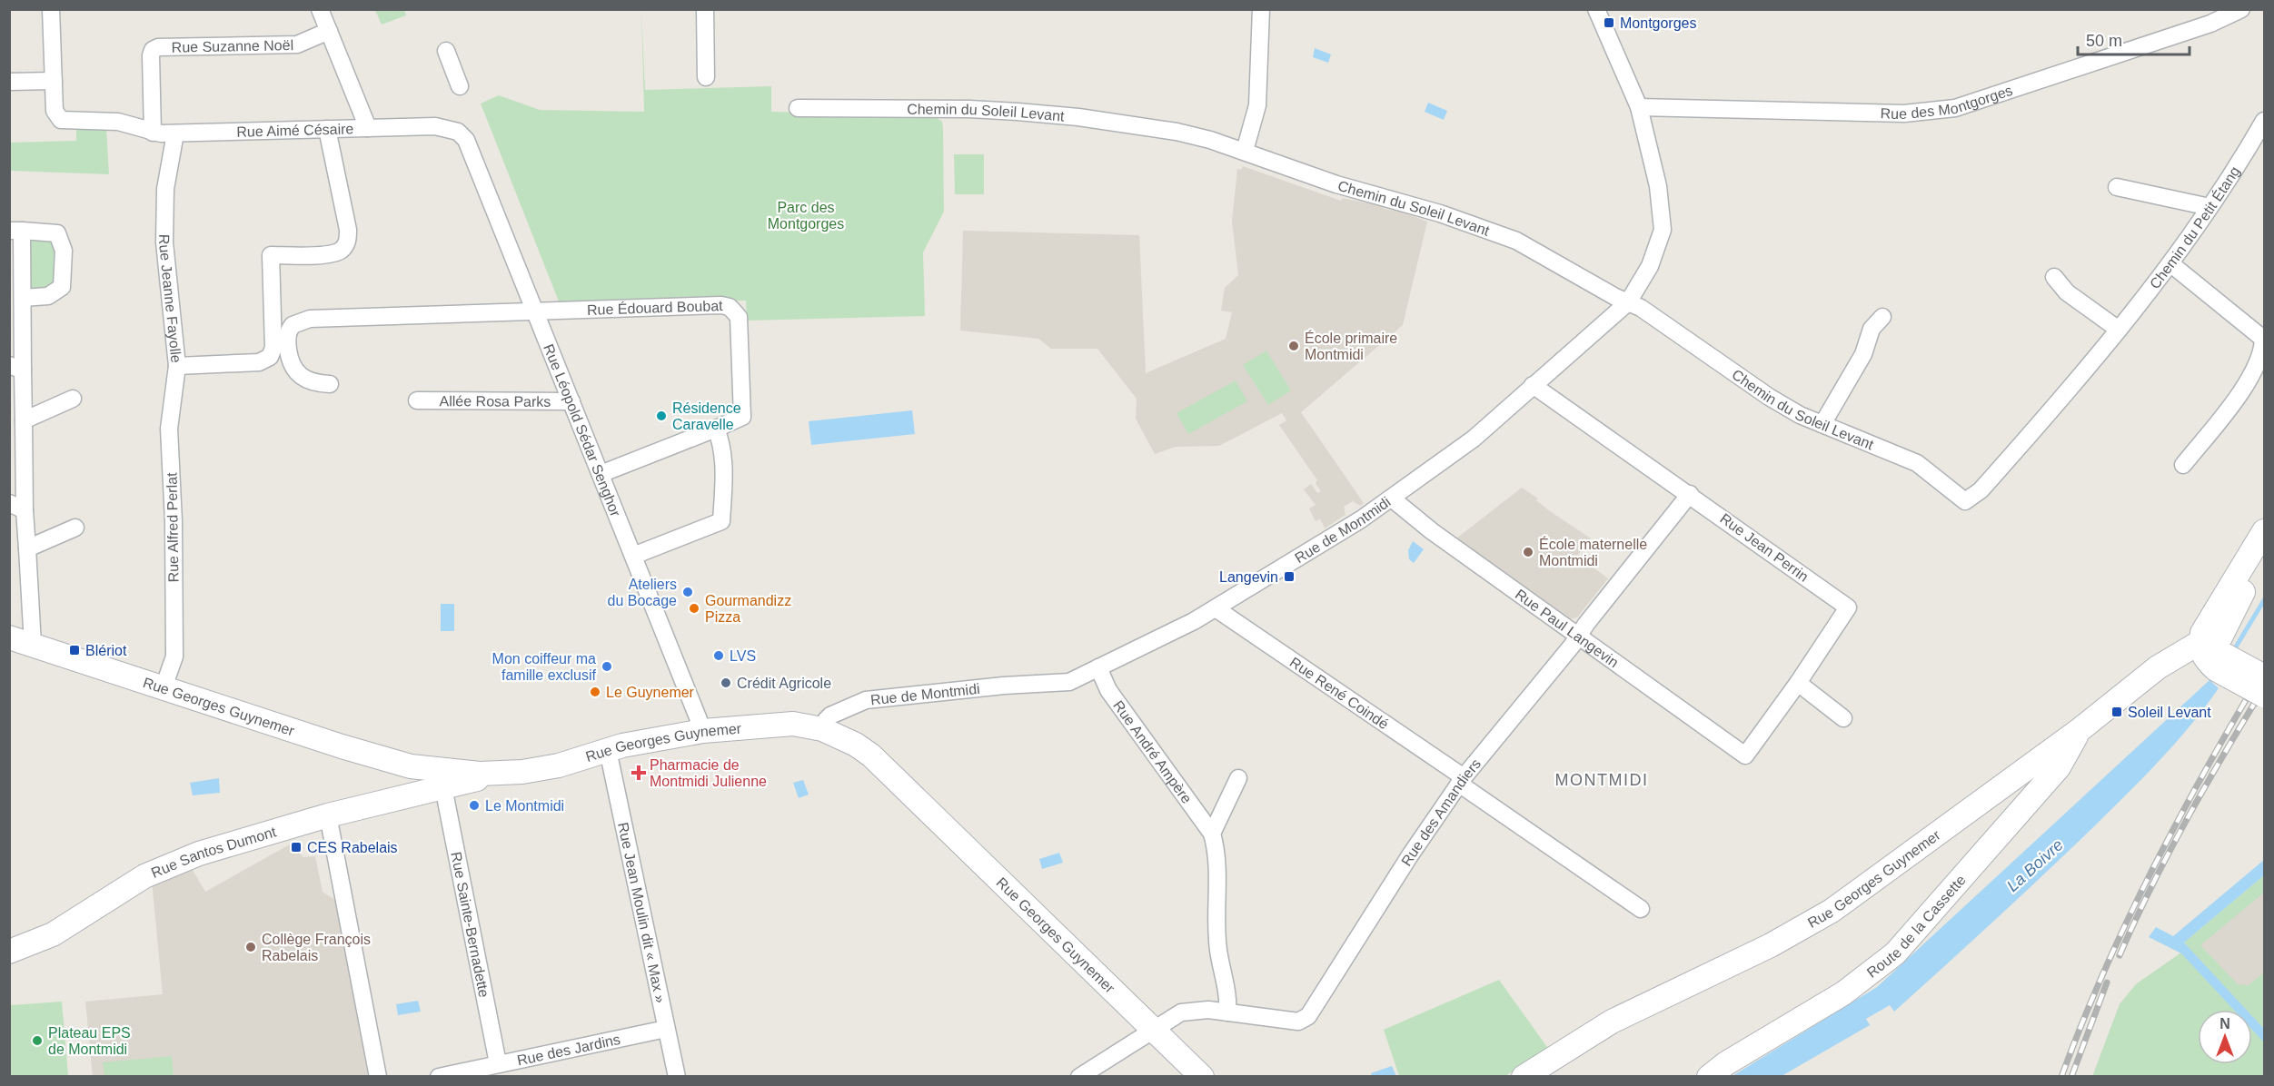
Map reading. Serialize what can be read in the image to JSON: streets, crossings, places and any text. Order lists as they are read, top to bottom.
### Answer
{
  "streets": {
    "street": [
      "Rue Suzanne Noël",
      "Rue des Montgorges",
      "Chemin du Soleil Levant",
      "Rue Aimé Césaire",
      "Chemin du Petit Étang",
      "Rue Jeanne Fayolle",
      "Rue Édouard Boubat",
      "Allée Rosa Parks",
      "Rue Léopold Sédar Senghor",
      "Rue Alfred Perlat",
      "Rue de Montmidi",
      "Rue Jean Perrin",
      "Rue Paul Langevin",
      "Rue René Coindé",
      "Rue Georges Guynemer",
      "Rue André Ampère",
      "Rue des Amandiers",
      "Rue Santos Dumont",
      "Rue Jean Moulin dit « Max »",
      "Rue Sainte-Bernadette",
      "Route de la Cassette",
      "Rue des Jardins"
    ]
  },
  "crossings": [
    ["Rue Suzanne Noël", "Rue Aimé Césaire"],
    ["Rue des Montgorges", "Rue de Montmidi"],
    ["Chemin du Soleil Levant", "Chemin du Petit Étang"],
    ["Chemin du Soleil Levant", "Rue de Montmidi"],
    ["Rue Aimé Césaire", "Rue Jeanne Fayolle"],
    ["Rue Aimé Césaire", "Rue Léopold Sédar Senghor"],
    ["Rue Jeanne Fayolle", "Rue Alfred Perlat"],
    ["Rue Édouard Boubat", "Rue Léopold Sédar Senghor"],
    ["Allée Rosa Parks", "Rue Léopold Sédar Senghor"],
    ["Rue Léopold Sédar Senghor", "Rue Georges Guynemer"],
    ["Rue Alfred Perlat", "Rue Georges Guynemer"],
    ["Rue de Montmidi", "Rue Jean Perrin"],
    ["Rue de Montmidi", "Rue Paul Langevin"],
    ["Rue de Montmidi", "Rue René Coindé"],
    ["Rue de Montmidi", "Rue Georges Guynemer"],
    ["Rue de Montmidi", "Rue André Ampère"],
    ["Rue Jean Perrin", "Rue Paul Langevin"],
    ["Rue Jean Perrin", "Rue des Amandiers"],
    ["Rue Paul Langevin", "Rue des Amandiers"],
    ["Rue René Coindé", "Rue des Amandiers"],
    ["Rue Georges Guynemer", "Rue des Amandiers"],
    ["Rue Georges Guynemer", "Rue Santos Dumont"],
    ["Rue Georges Guynemer", "Rue Jean Moulin dit « Max »"],
    ["Rue Georges Guynemer", "Route de la Cassette"],
    ["Rue André Ampère", "Rue des Amandiers"],
    ["Rue Santos Dumont", "Rue Sainte-Bernadette"],
    ["Rue Jean Moulin dit « Max »", "Rue des Jardins"],
    ["Rue Sainte-Bernadette", "Rue des Jardins"]
  ],
  "districts": ["MONTMIDI"],
  "water": ["La Boivre"],
  "parks": ["Parc des Montgorges"],
  "places": {
    "transit": [
      "Montgorges",
      "Langevin",
      "Blériot",
      "Soleil Levant",
      "CES Rabelais"
    ],
    "other": [
      "École primaire Montmidi",
      "Résidence Caravelle",
      "École maternelle Montmidi",
      "Ateliers du Bocage",
      "Gourmandizz Pizza",
      "LVS",
      "Mon coiffeur ma famille exclusif",
      "Crédit Agricole",
      "Le Guynemer",
      "Le Montmidi",
      "Collège François Rabelais",
      "Plateau EPS de Montmidi"
    ],
    "health": ["Pharmacie de Montmidi Julienne"]
  },
  "scale_bar": "50 m",
  "north": "top"
}
